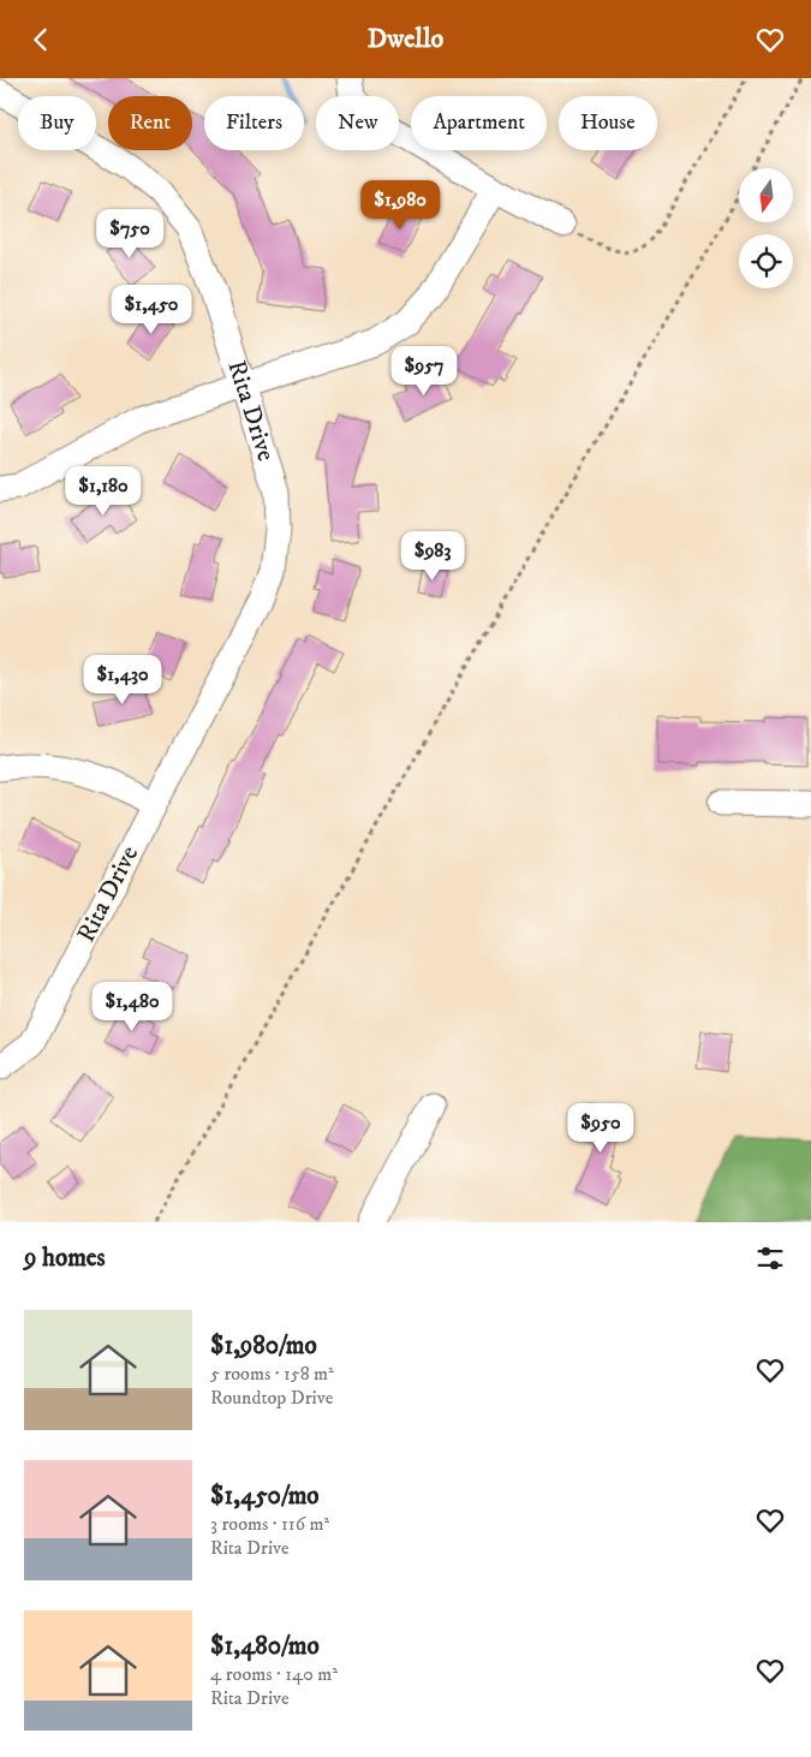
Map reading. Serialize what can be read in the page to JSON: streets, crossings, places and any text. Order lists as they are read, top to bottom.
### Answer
{
  "streets": {
    "street": ["Rita Drive"]
  },
  "north": "bottom",
  "page": {
    "header": "Dwello",
    "chip": [
      "Buy",
      "Rent",
      "Filters",
      "New",
      "Apartment",
      "House"
    ],
    "price": [
      "$1,980",
      "$750",
      "$1,450",
      "$957",
      "$1,180",
      "$983",
      "$1,430",
      "$1,480",
      "$950"
    ],
    "heading": "9 homes",
    "list": [
      {
        "name": "$1,980/mo",
        "note": "5 rooms · 158 m² · Roundtop Drive"
      },
      {
        "name": "$1,450/mo",
        "note": "3 rooms · 116 m² · Rita Drive"
      },
      {
        "name": "$1,480/mo",
        "note": "4 rooms · 140 m² · Rita Drive"
      }
    ]
  }
}
